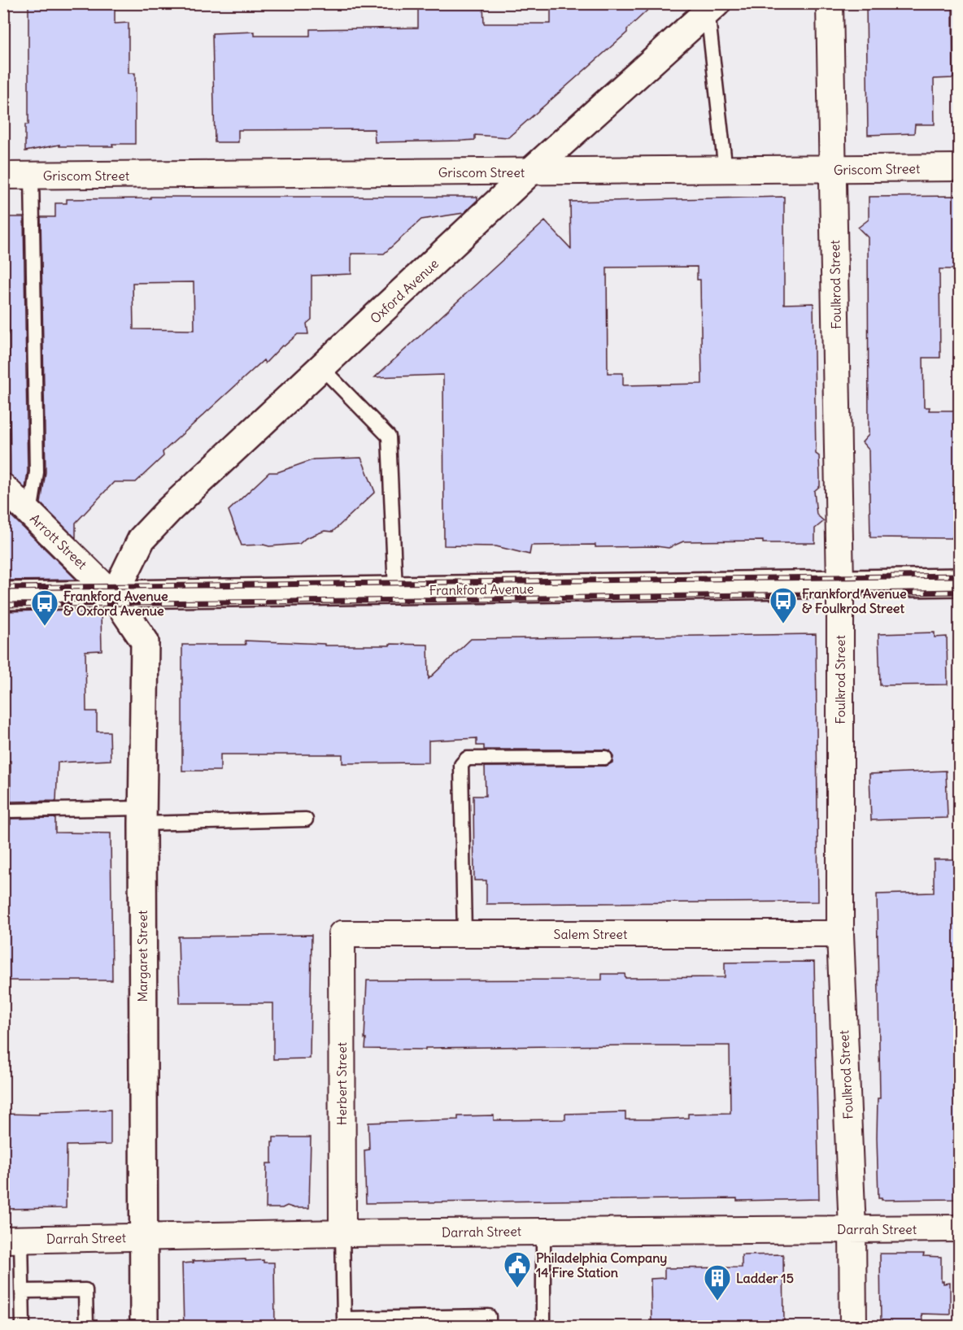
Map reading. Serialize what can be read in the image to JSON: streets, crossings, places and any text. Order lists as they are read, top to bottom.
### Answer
{
  "streets": {
    "street": [
      "Griscom Street",
      "Foulkrod Street",
      "Oxford Avenue",
      "Arrott Street",
      "Frankford Avenue",
      "Salem Street",
      "Margaret Street",
      "Herbert Street",
      "Darrah Street"
    ]
  },
  "crossings": [
    ["Griscom Street", "Foulkrod Street"],
    ["Griscom Street", "Oxford Avenue"],
    ["Foulkrod Street", "Frankford Avenue"],
    ["Foulkrod Street", "Salem Street"],
    ["Foulkrod Street", "Darrah Street"],
    ["Oxford Avenue", "Arrott Street"],
    ["Oxford Avenue", "Frankford Avenue"],
    ["Oxford Avenue", "Margaret Street"],
    ["Arrott Street", "Frankford Avenue"],
    ["Arrott Street", "Margaret Street"],
    ["Frankford Avenue", "Margaret Street"],
    ["Salem Street", "Herbert Street"],
    ["Margaret Street", "Darrah Street"],
    ["Herbert Street", "Darrah Street"]
  ],
  "places": {
    "bus stop": ["Frankford Avenue & Foulkrod Street", "Frankford Avenue & Oxford Avenue"],
    "public building": ["Philadelphia Company 14 Fire Station"],
    "building": ["Ladder 15"]
  }
}
